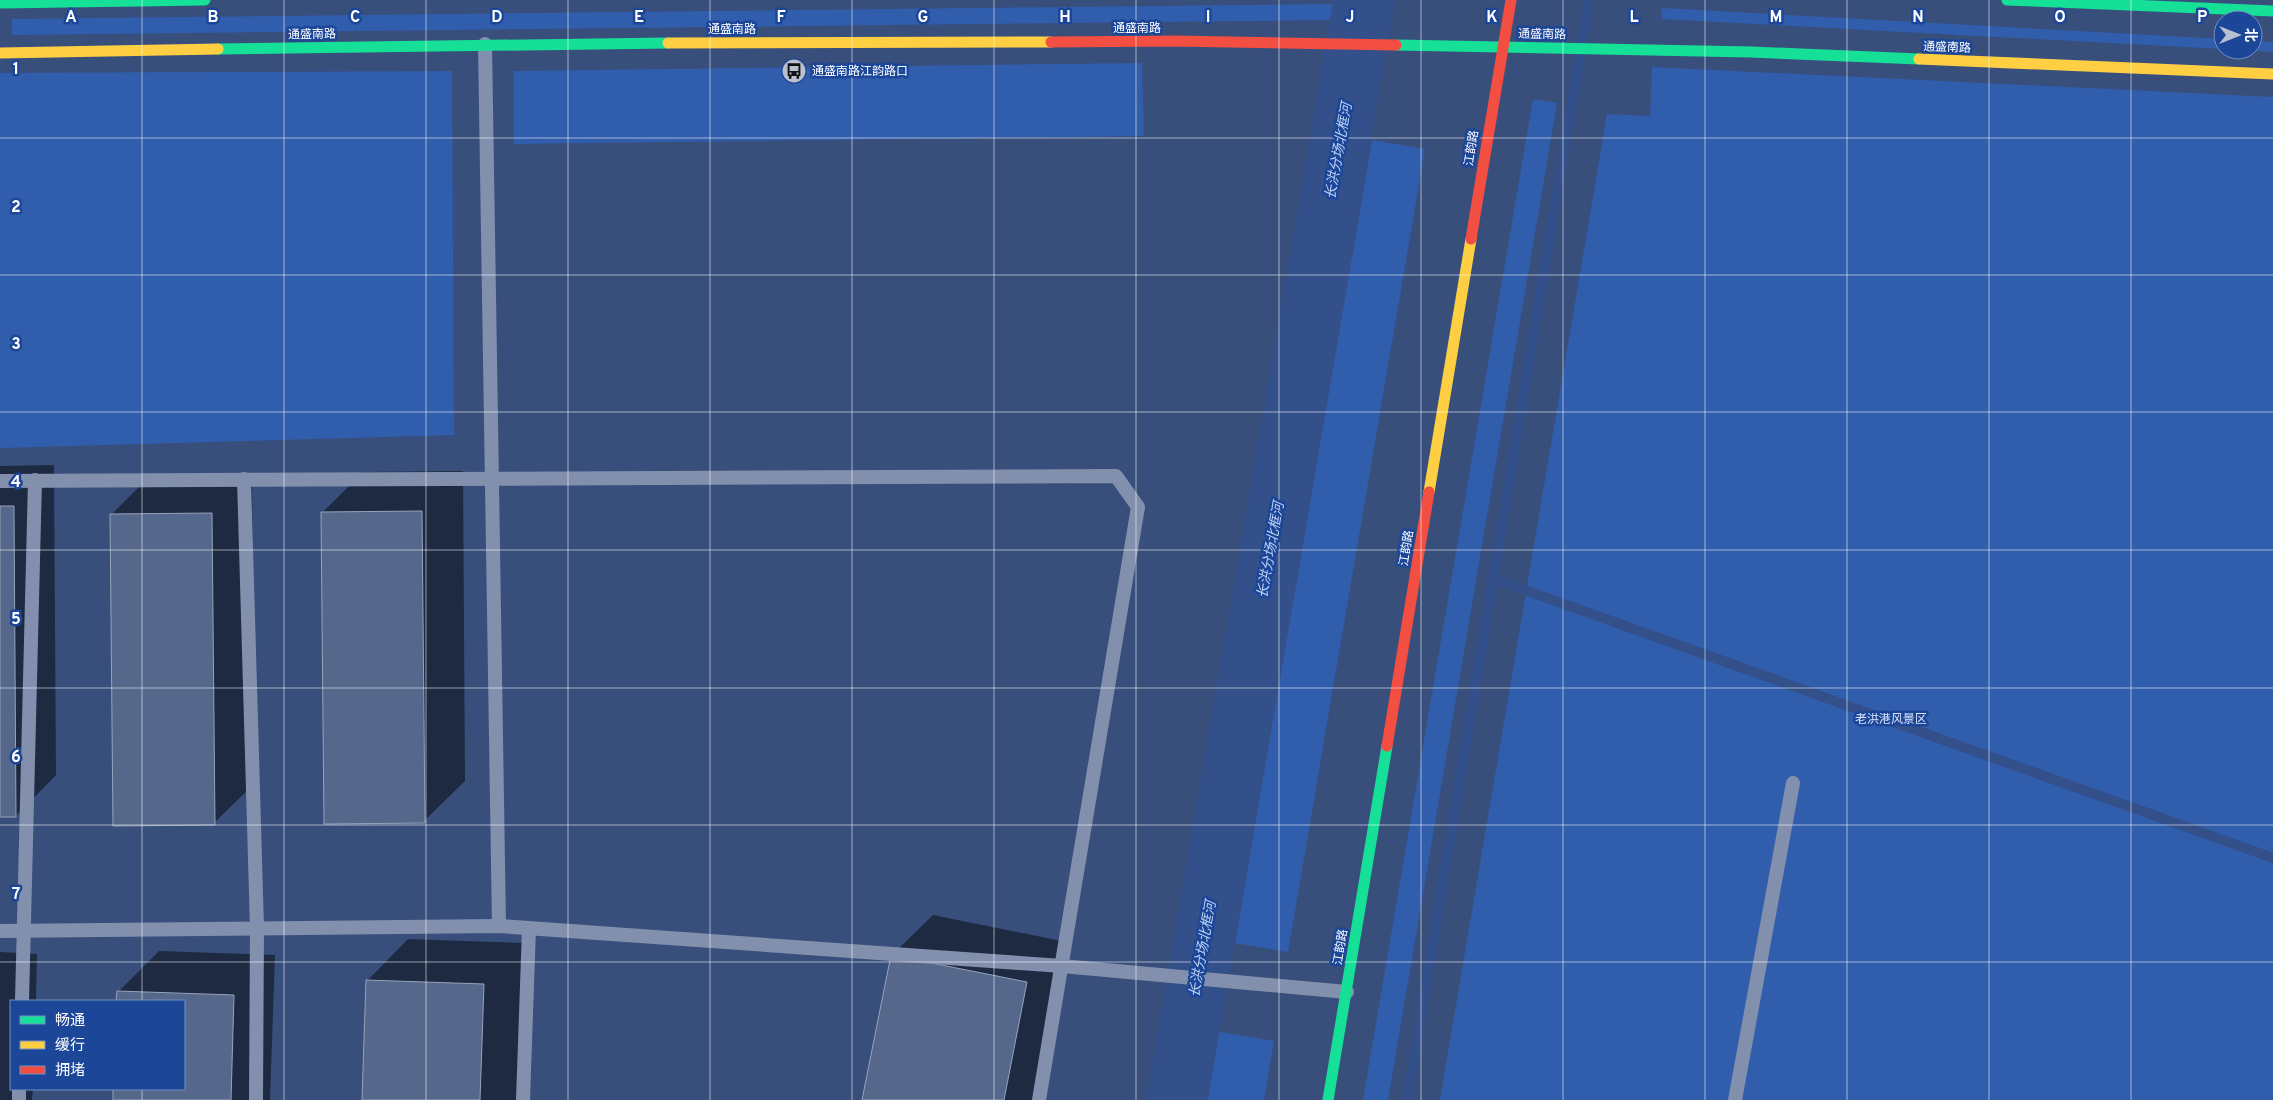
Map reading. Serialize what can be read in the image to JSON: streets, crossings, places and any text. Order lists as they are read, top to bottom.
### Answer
{
  "streets": {
    "main road": ["通盛南路", "江韵路"]
  },
  "crossings": [
    ["通盛南路", "江韵路"]
  ],
  "water": ["长洪分场北框河"],
  "parks": ["老洪港风景区"],
  "places": {
    "bus stop": ["通盛南路江韵路口"]
  },
  "legend": ["畅通", "缓行", "拥堵"],
  "north": "right",
  "grid": {
    "columns": [
      "A",
      "B",
      "C",
      "D",
      "E",
      "F",
      "G",
      "H",
      "I",
      "J",
      "K",
      "L",
      "M",
      "N",
      "O",
      "P"
    ],
    "rows": [
      "1",
      "2",
      "3",
      "4",
      "5",
      "6",
      "7"
    ]
  }
}
